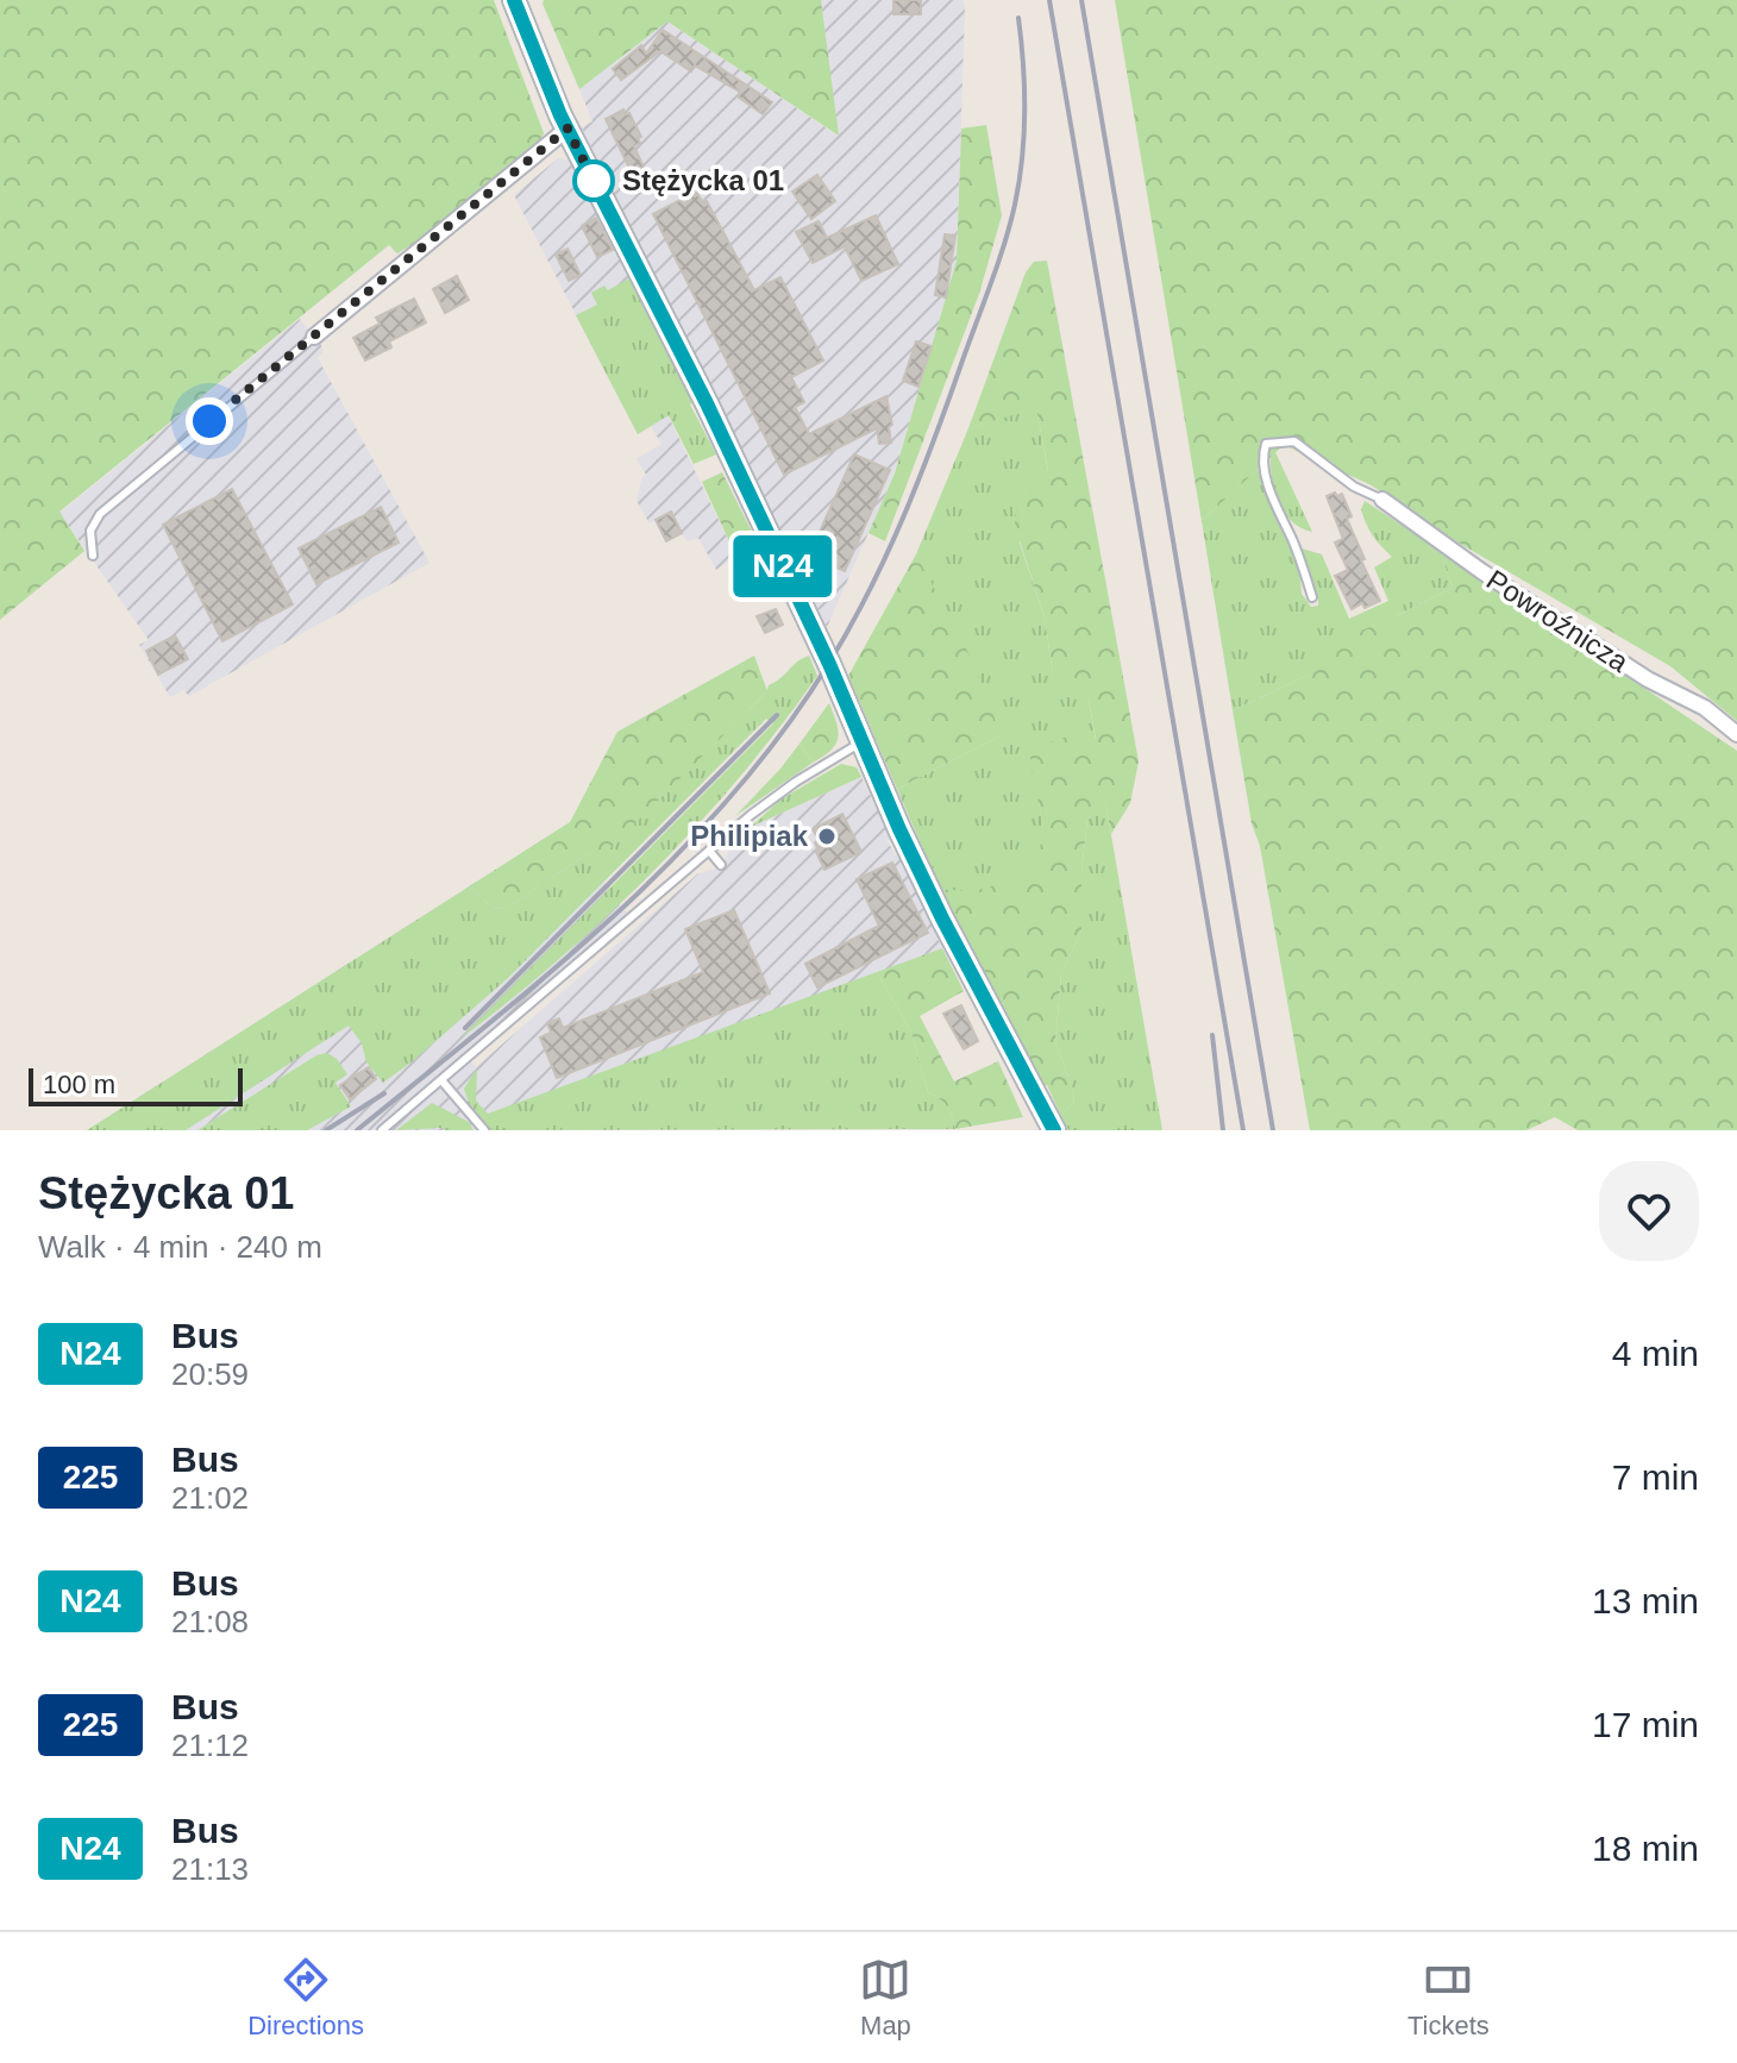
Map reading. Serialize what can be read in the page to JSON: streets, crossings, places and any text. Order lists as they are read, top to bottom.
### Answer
{
  "streets": {
    "street": ["Powroźnicza"]
  },
  "places": ["Stężycka 01", "Philipiak"],
  "lines": ["bus line N24"],
  "scale_bar": "100 m",
  "page": {
    "on_map": "N24",
    "scale": "100 m",
    "heading": ["Stężycka 01", "Walk · 4 min · 240 m"],
    "list": [
      {
        "mark": "N24",
        "name": "Bus",
        "note": "20:59",
        "value": "4 min"
      },
      {
        "mark": "225",
        "name": "Bus",
        "note": "21:02",
        "value": "7 min"
      },
      {
        "mark": "N24",
        "name": "Bus",
        "note": "21:08",
        "value": "13 min"
      },
      {
        "mark": "225",
        "name": "Bus",
        "note": "21:12",
        "value": "17 min"
      },
      {
        "mark": "N24",
        "name": "Bus",
        "note": "21:13",
        "value": "18 min"
      }
    ],
    "tabs": ["Directions", "Map", "Tickets"]
  }
}
